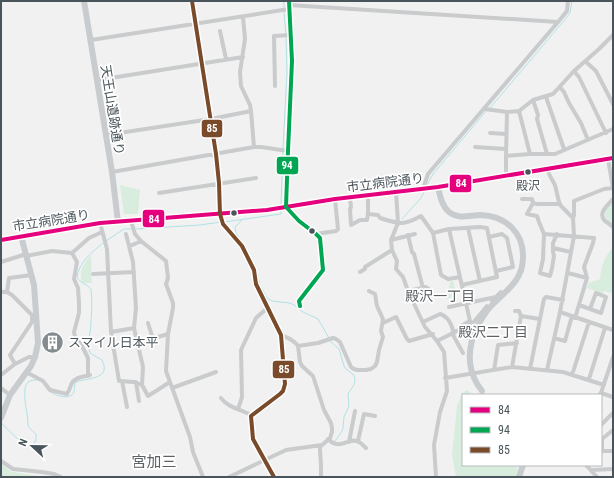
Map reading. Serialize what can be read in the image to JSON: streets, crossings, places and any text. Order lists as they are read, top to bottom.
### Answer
{
  "streets": {
    "street": ["天王山遺跡通り", "市立病院通り"]
  },
  "crossings": [
    ["天王山遺跡通り", "市立病院通り"]
  ],
  "districts": ["殿沢一丁目", "殿沢二丁目", "宮加三"],
  "places": {
    "other": ["殿沢"],
    "building": ["スマイル日本平"]
  },
  "lines": ["transit line 94", "transit line 85", "transit line 84"],
  "legend": ["84", "94", "85"],
  "north": "left"
}
